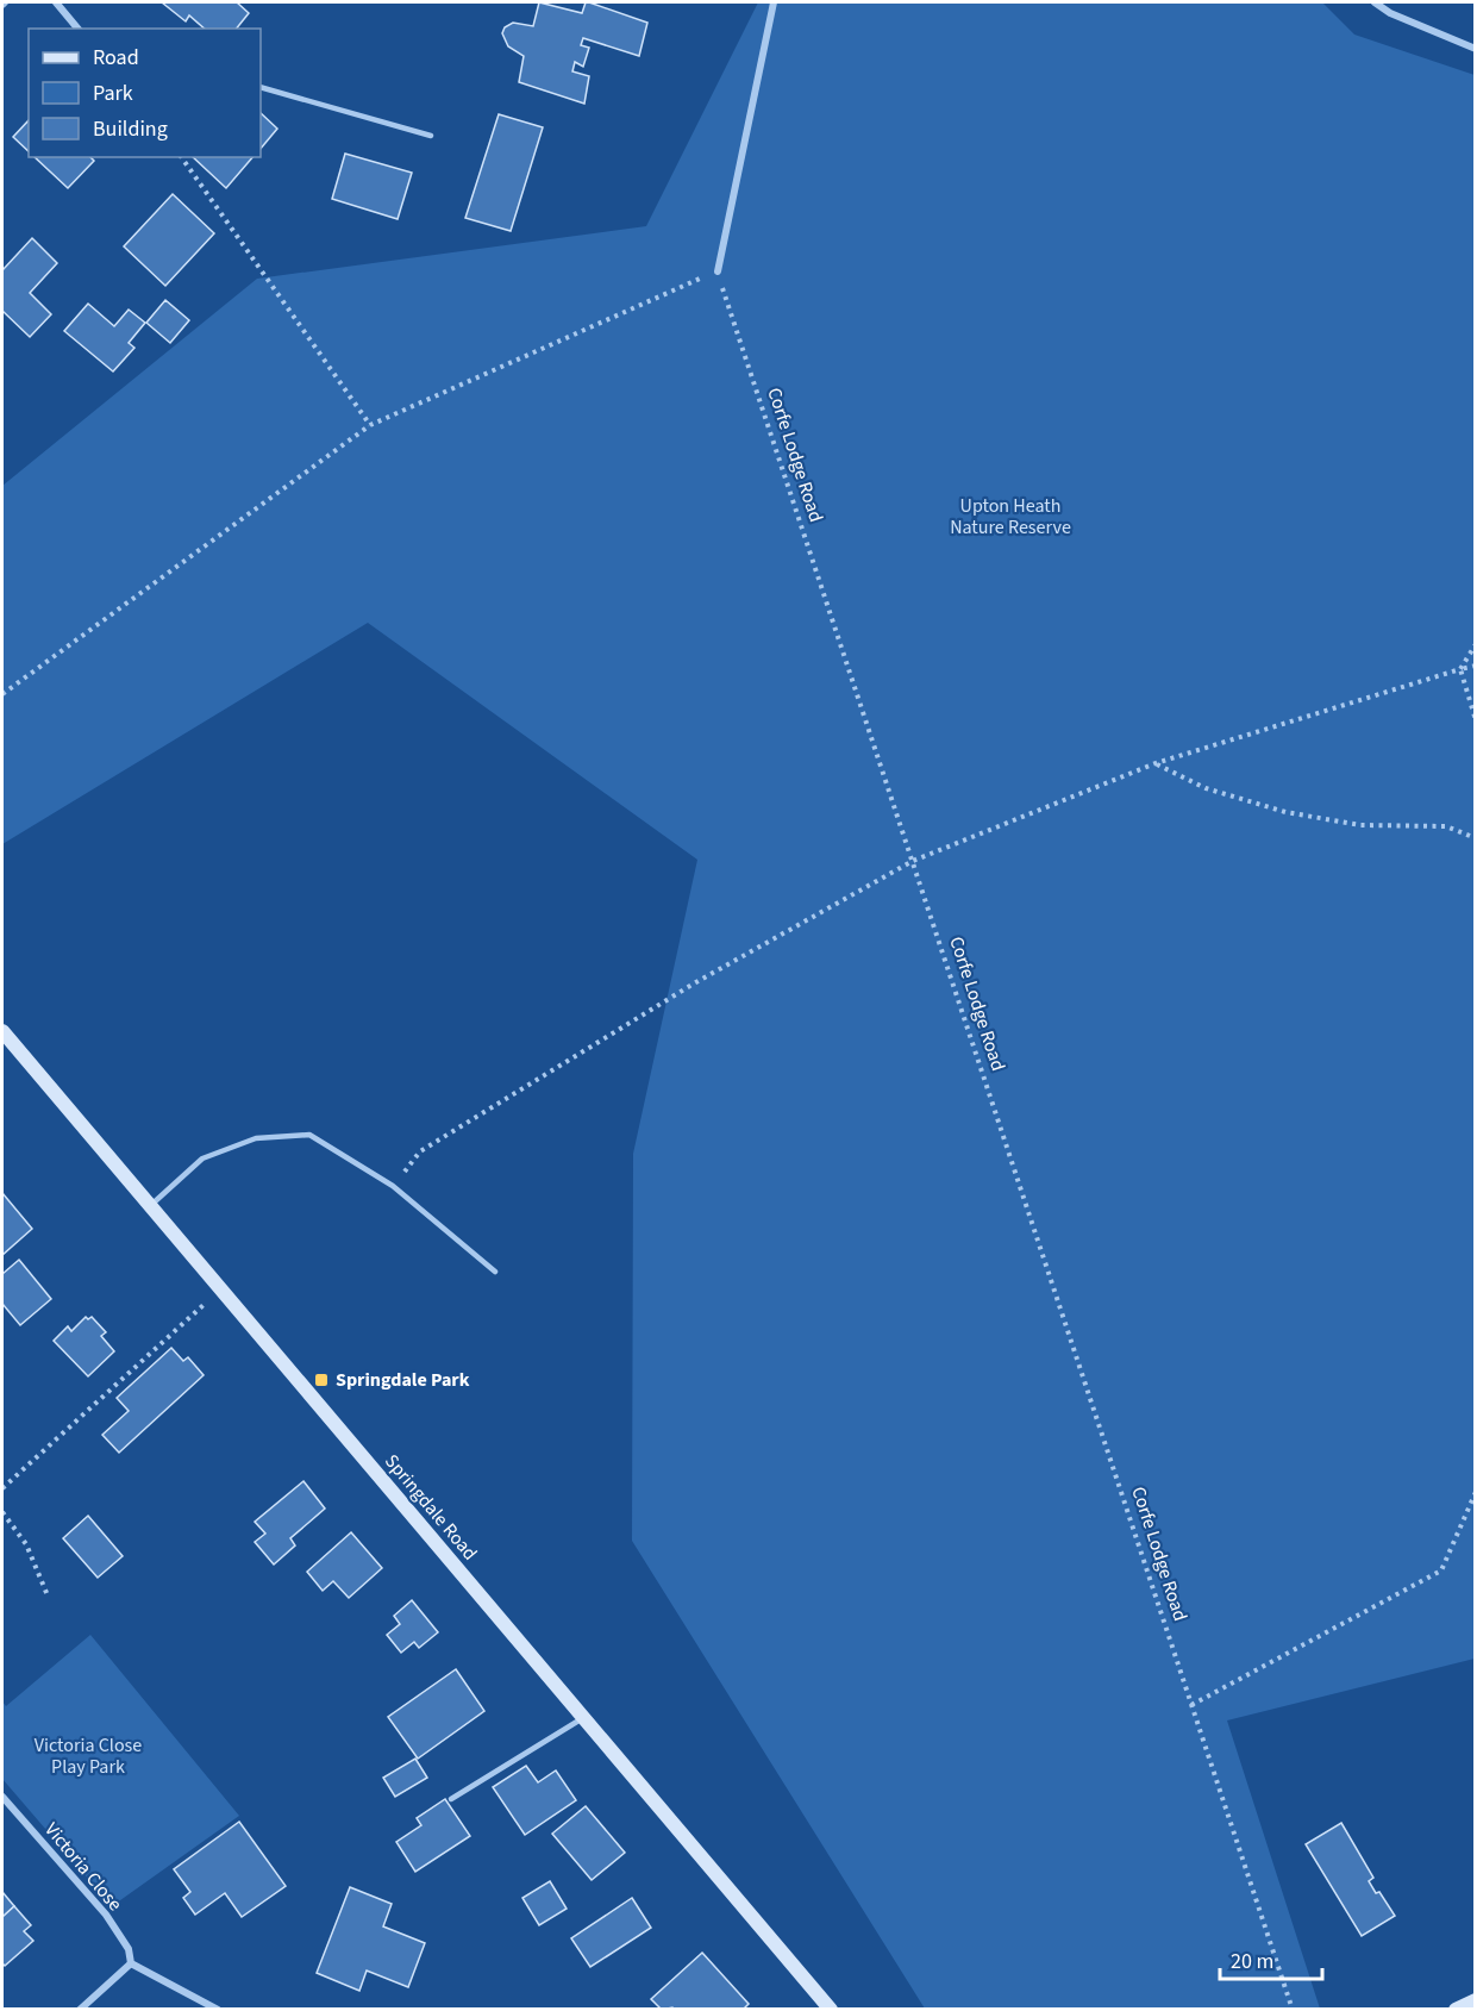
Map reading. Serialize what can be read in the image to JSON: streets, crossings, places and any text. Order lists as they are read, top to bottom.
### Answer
{
  "streets": {
    "street": ["Springdale Road", "Victoria Close"],
    "path": ["Corfe Lodge Road"]
  },
  "parks": ["Upton Heath Nature Reserve", "Victoria Close Play Park"],
  "places": {
    "transit": ["Springdale Park"]
  },
  "legend": ["Road", "Park", "Building"],
  "scale_bar": "20 m"
}
